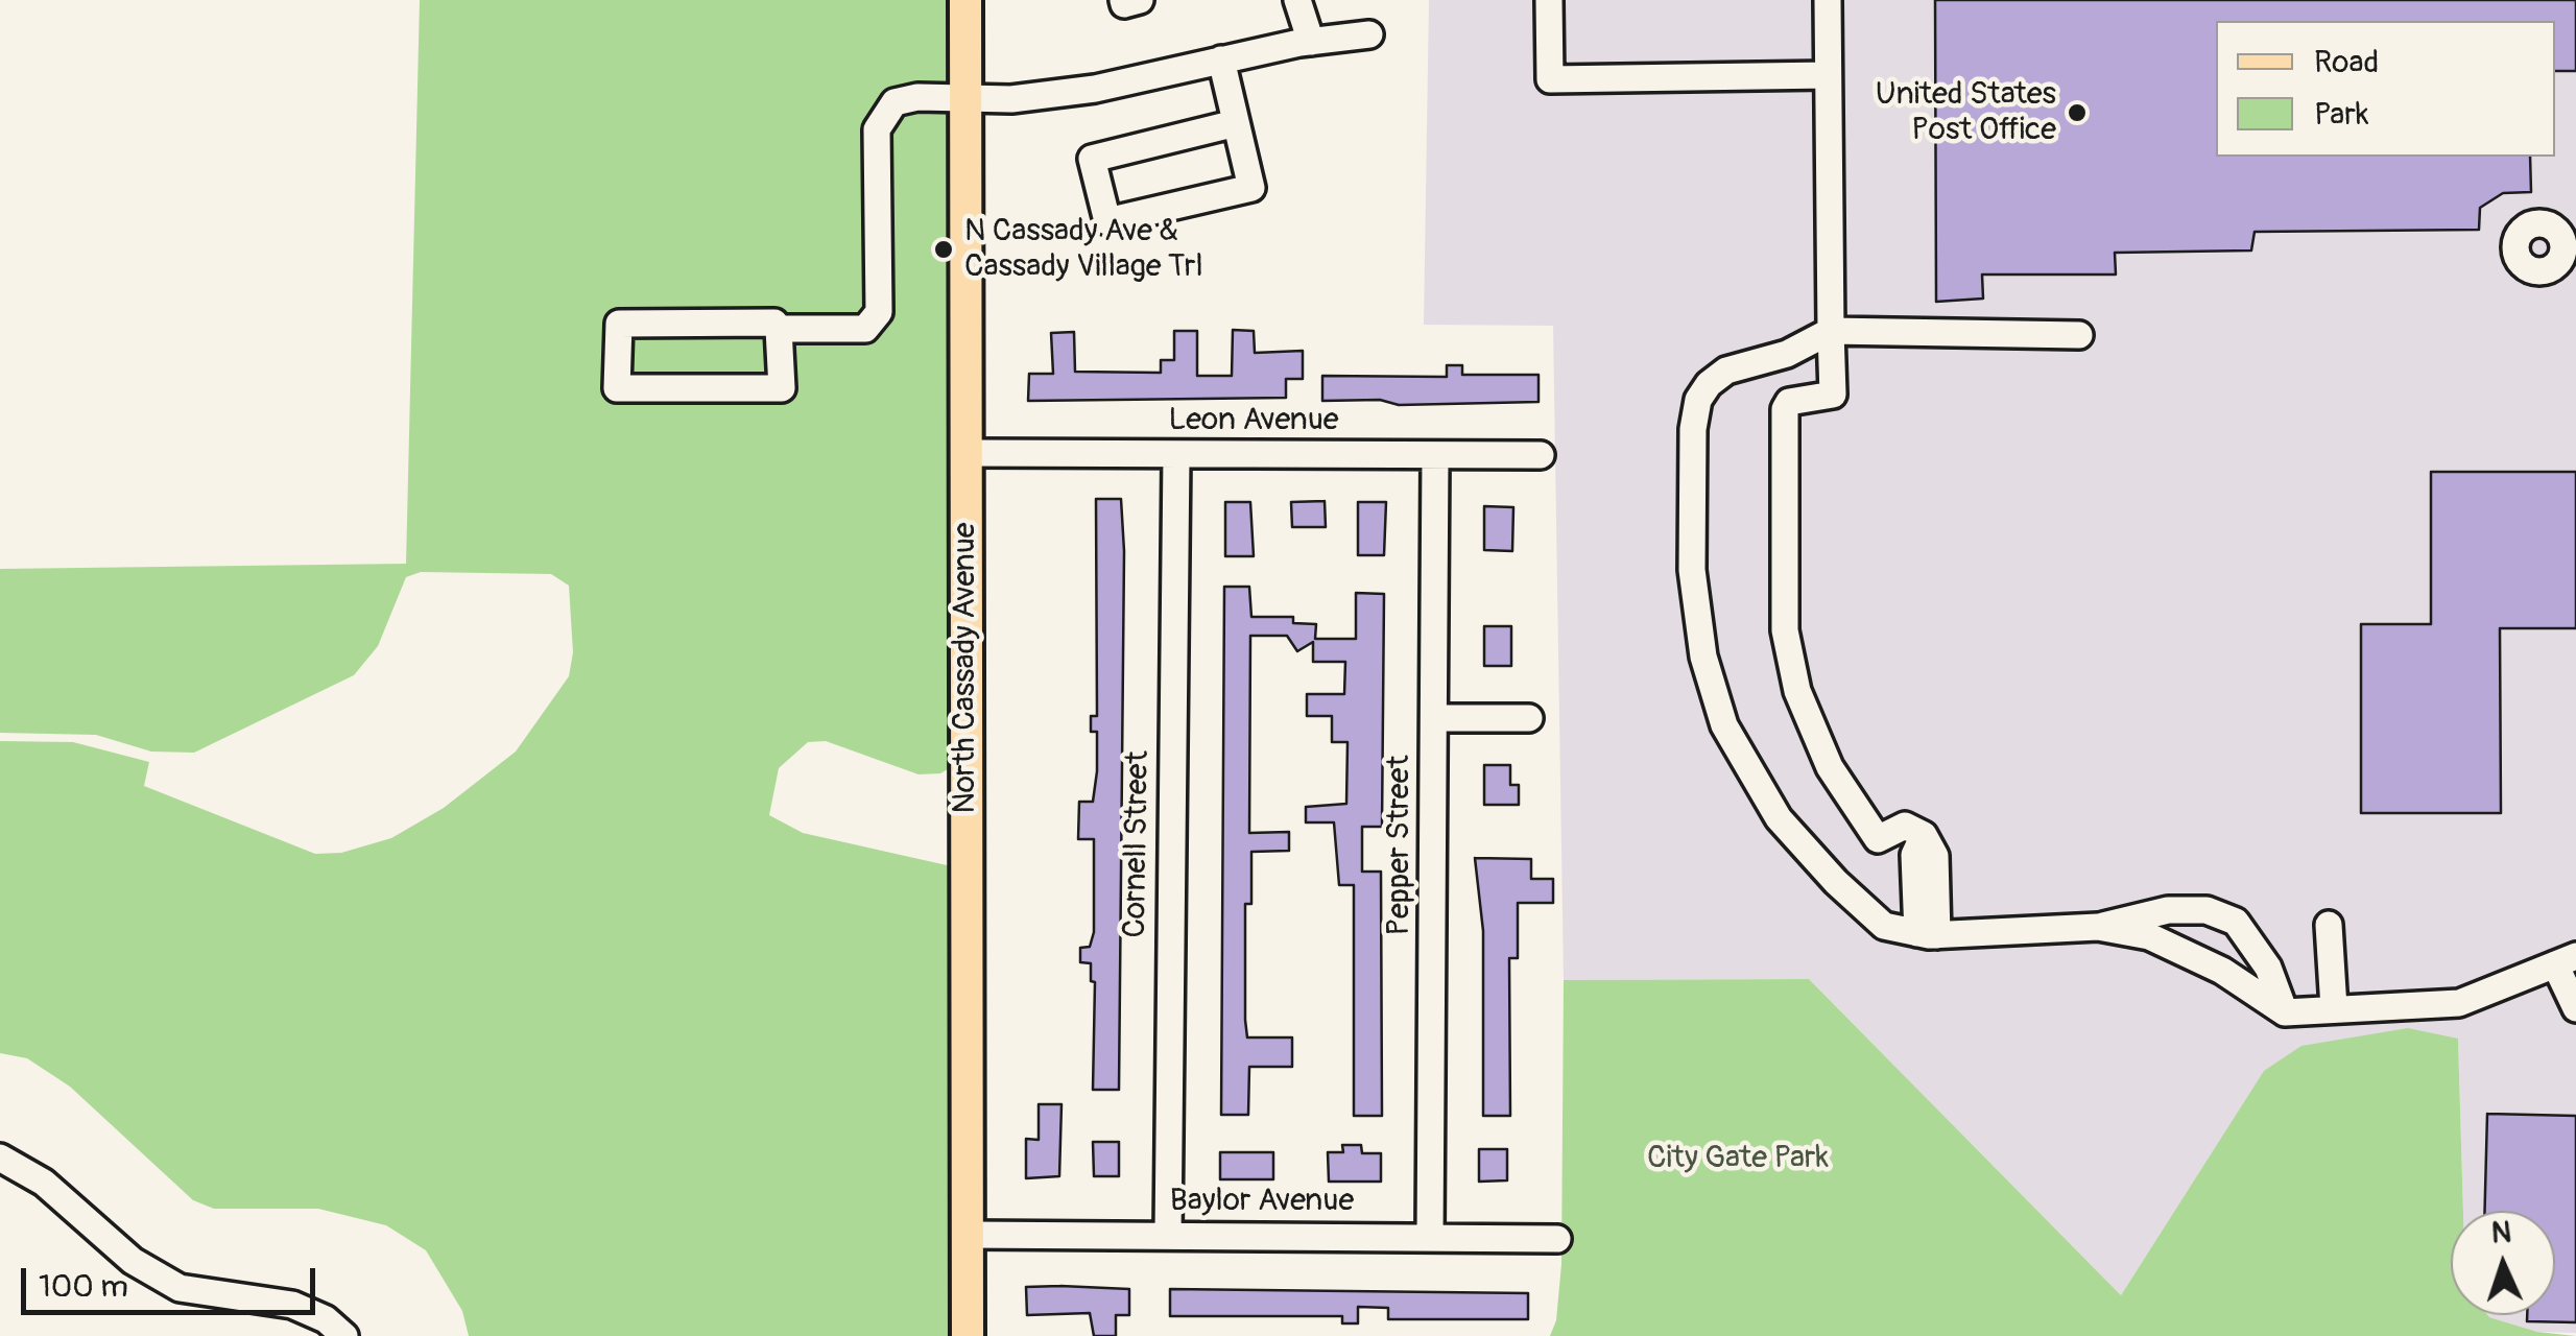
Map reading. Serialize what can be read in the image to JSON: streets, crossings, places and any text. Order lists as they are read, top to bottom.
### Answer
{
  "streets": {
    "main road": ["North Cassady Avenue"],
    "street": [
      "Leon Avenue",
      "Cornell Street",
      "Pepper Street",
      "Baylor Avenue"
    ]
  },
  "crossings": [
    ["Leon Avenue", "North Cassady Avenue"],
    ["Leon Avenue", "Cornell Street"],
    ["Leon Avenue", "Pepper Street"],
    ["North Cassady Avenue", "Baylor Avenue"],
    ["Cornell Street", "Baylor Avenue"],
    ["Pepper Street", "Baylor Avenue"]
  ],
  "parks": ["City Gate Park"],
  "places": ["United States Post Office", "N Cassady Ave & Cassady Village Trl"],
  "legend": ["Road", "Park"],
  "scale_bar": "100 m",
  "north": "top"
}
